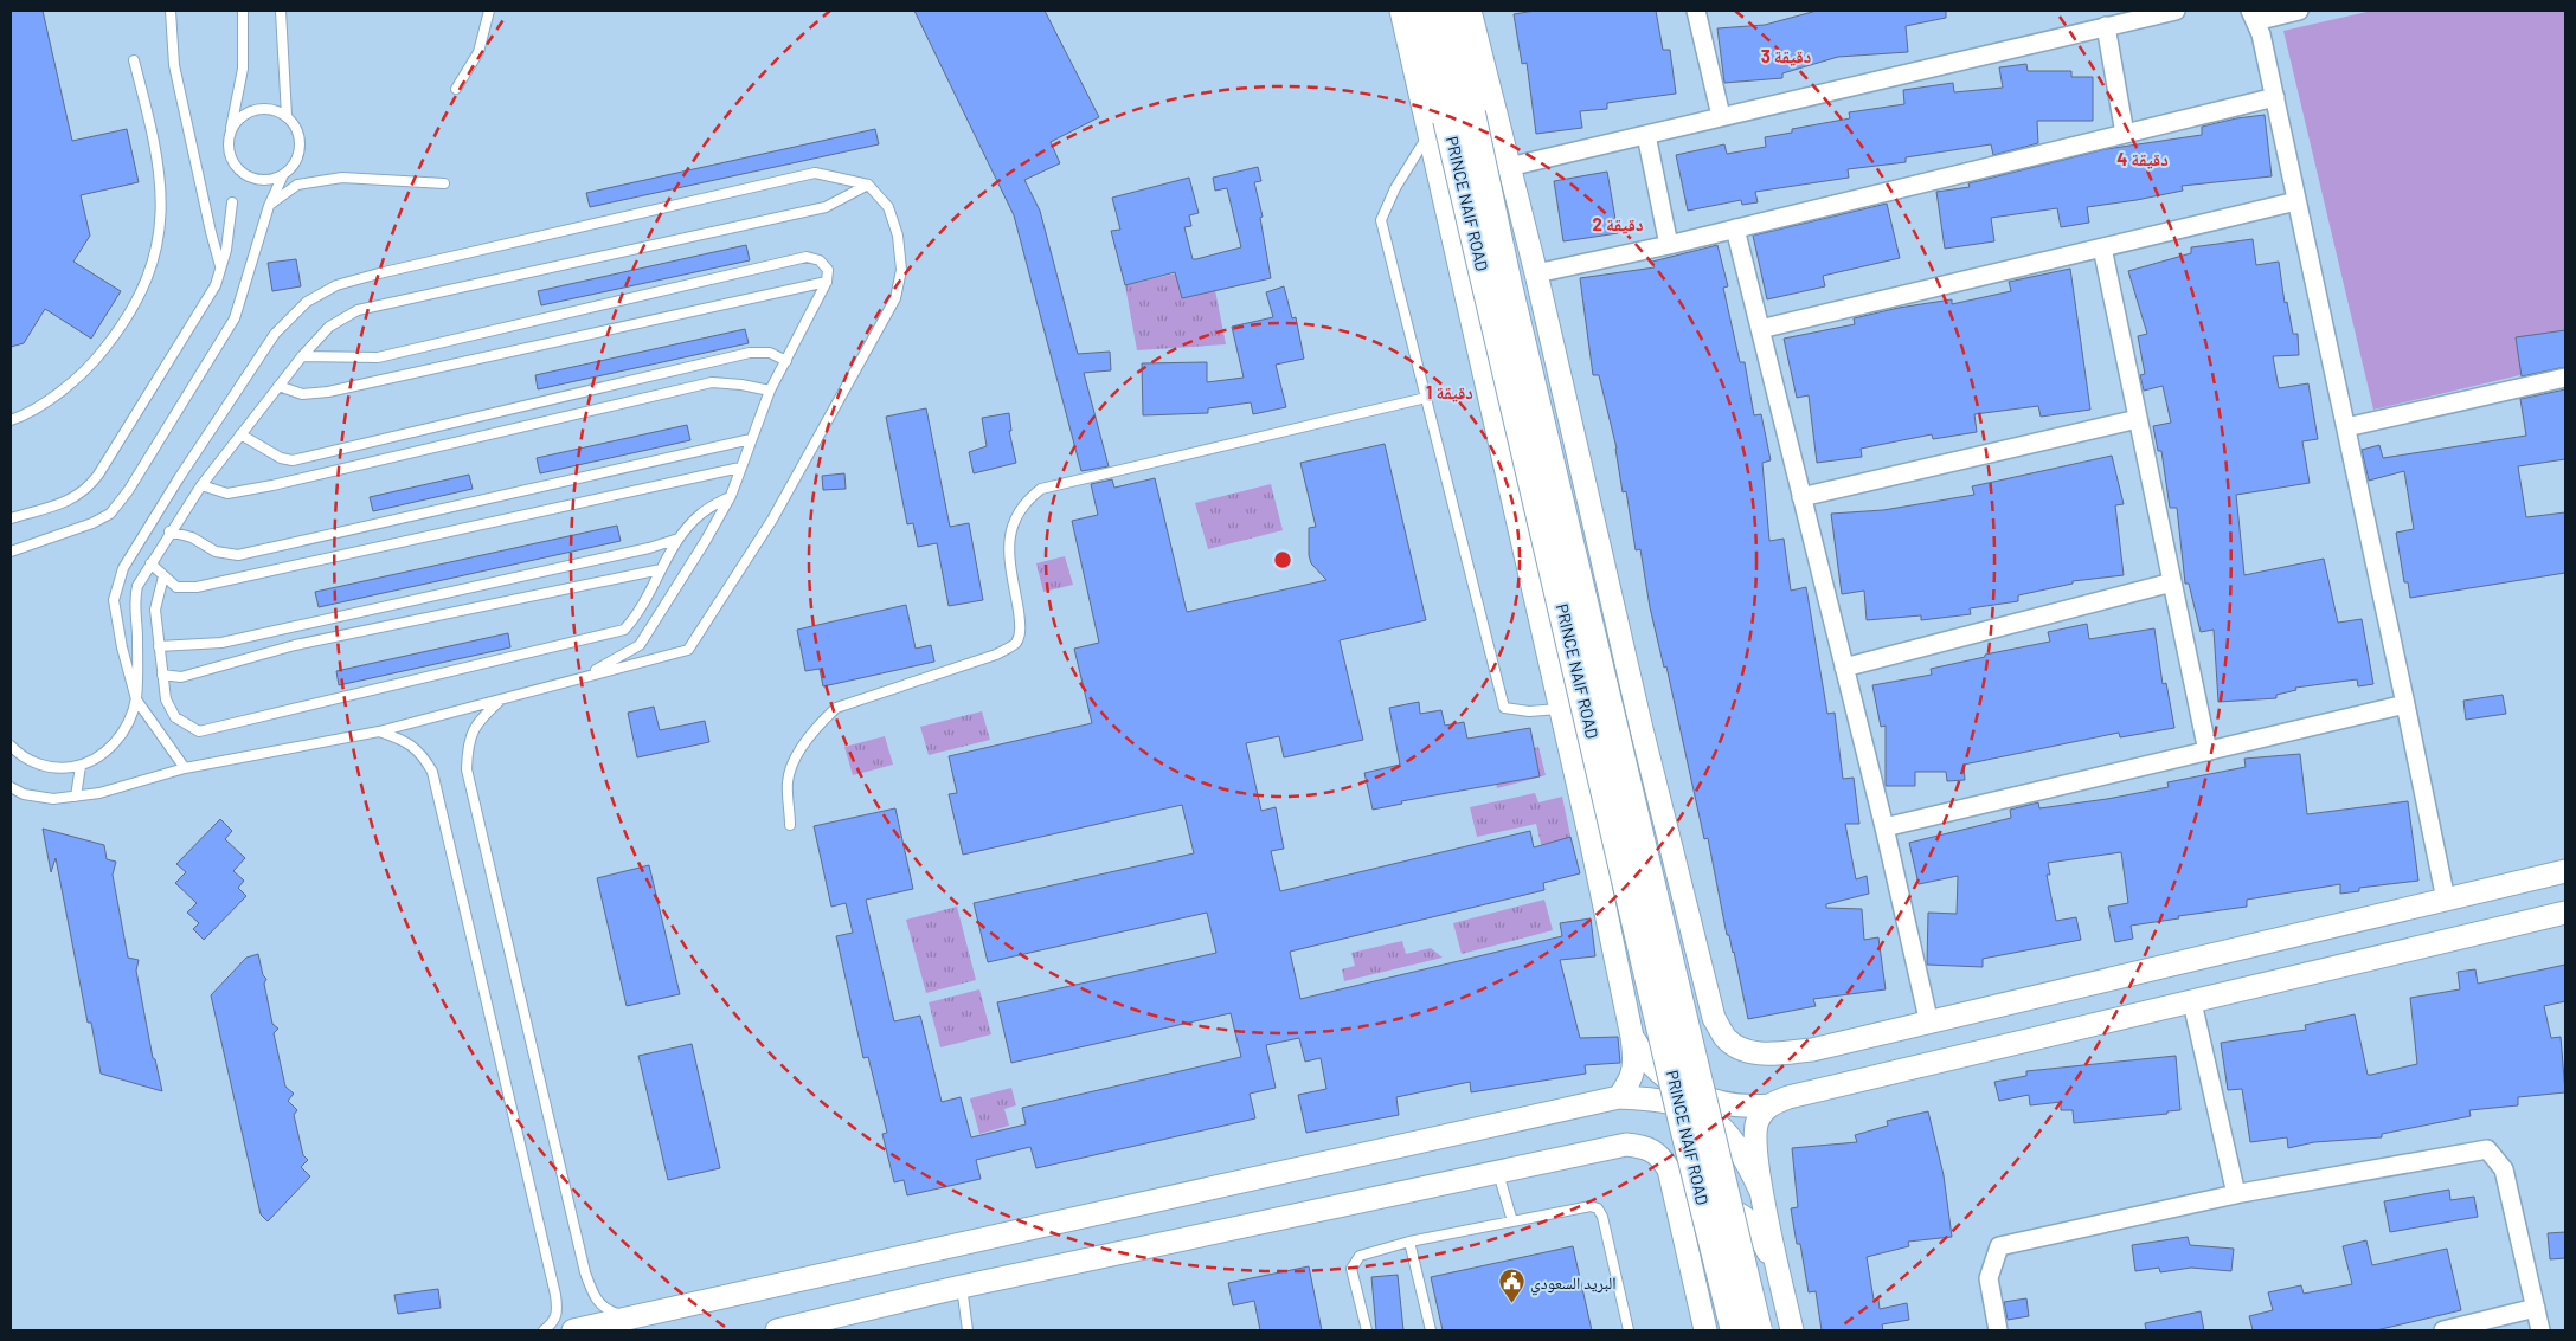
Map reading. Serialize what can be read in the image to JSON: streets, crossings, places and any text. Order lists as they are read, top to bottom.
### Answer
{
  "streets": {
    "main road": ["PRINCE NAIF ROAD"]
  },
  "places": {
    "public building": ["البريد السعودي"]
  },
  "rings": [
    "3 دقيقة",
    "4 دقيقة",
    "2 دقيقة",
    "1 دقيقة"
  ]
}
